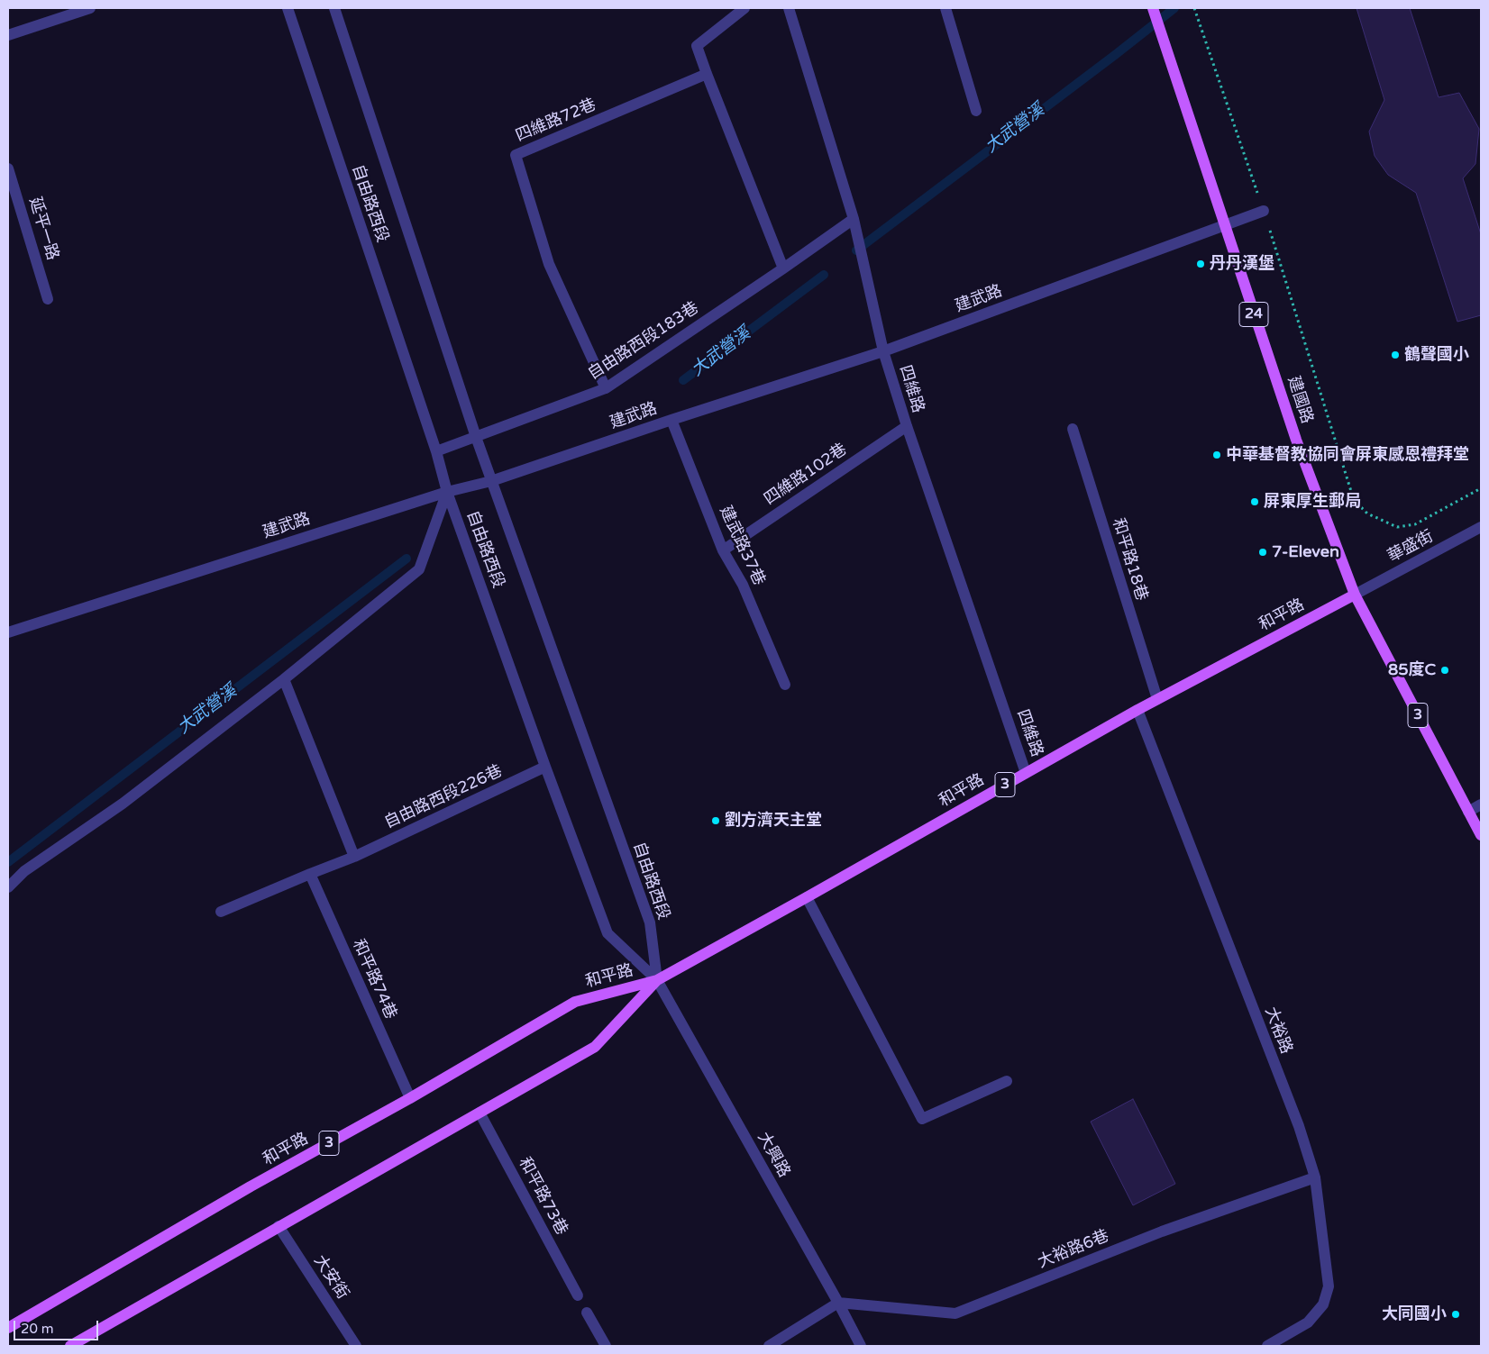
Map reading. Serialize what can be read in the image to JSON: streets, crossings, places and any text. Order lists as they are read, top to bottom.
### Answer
{
  "streets": {
    "main road": [
      "24",
      "建國路",
      "和平路",
      "3"
    ],
    "street": [
      "四維路72巷",
      "自由路西段",
      "延平一路",
      "建武路",
      "自由路西段183巷",
      "四維路",
      "四維路102巷",
      "建武路37巷",
      "華盛街",
      "和平路18巷",
      "自由路西段226巷",
      "和平路74巷",
      "大裕路",
      "大興路",
      "和平路73巷",
      "大裕路6巷",
      "大安街"
    ]
  },
  "crossings": [
    ["四維路72巷", "自由路西段183巷"],
    ["自由路西段", "建武路"],
    ["自由路西段", "自由路西段183巷"],
    ["自由路西段", "和平路"],
    ["自由路西段", "自由路西段226巷"],
    ["自由路西段", "大興路"],
    ["建武路", "四維路"],
    ["建武路", "建國路"],
    ["建武路", "建武路37巷"],
    ["自由路西段183巷", "四維路"],
    ["四維路", "四維路102巷"],
    ["四維路", "和平路"],
    ["建國路", "華盛街"],
    ["建國路", "和平路"],
    ["四維路102巷", "建武路37巷"],
    ["華盛街", "和平路"],
    ["和平路18巷", "和平路"],
    ["和平路", "和平路74巷"],
    ["和平路", "大裕路"],
    ["和平路", "大興路"],
    ["和平路", "和平路73巷"],
    ["和平路", "大安街"],
    ["自由路西段226巷", "和平路74巷"],
    ["大裕路", "大裕路6巷"],
    ["大興路", "大裕路6巷"]
  ],
  "water": ["大武營溪"],
  "places": [
    "丹丹漢堡",
    "鶴聲國小",
    "中華基督教協同會屏東感恩禮拜堂",
    "屏東厚生郵局",
    "7-Eleven",
    "85度C",
    "劉方濟天主堂",
    "大同國小"
  ],
  "scale_bar": "20 m"
}
